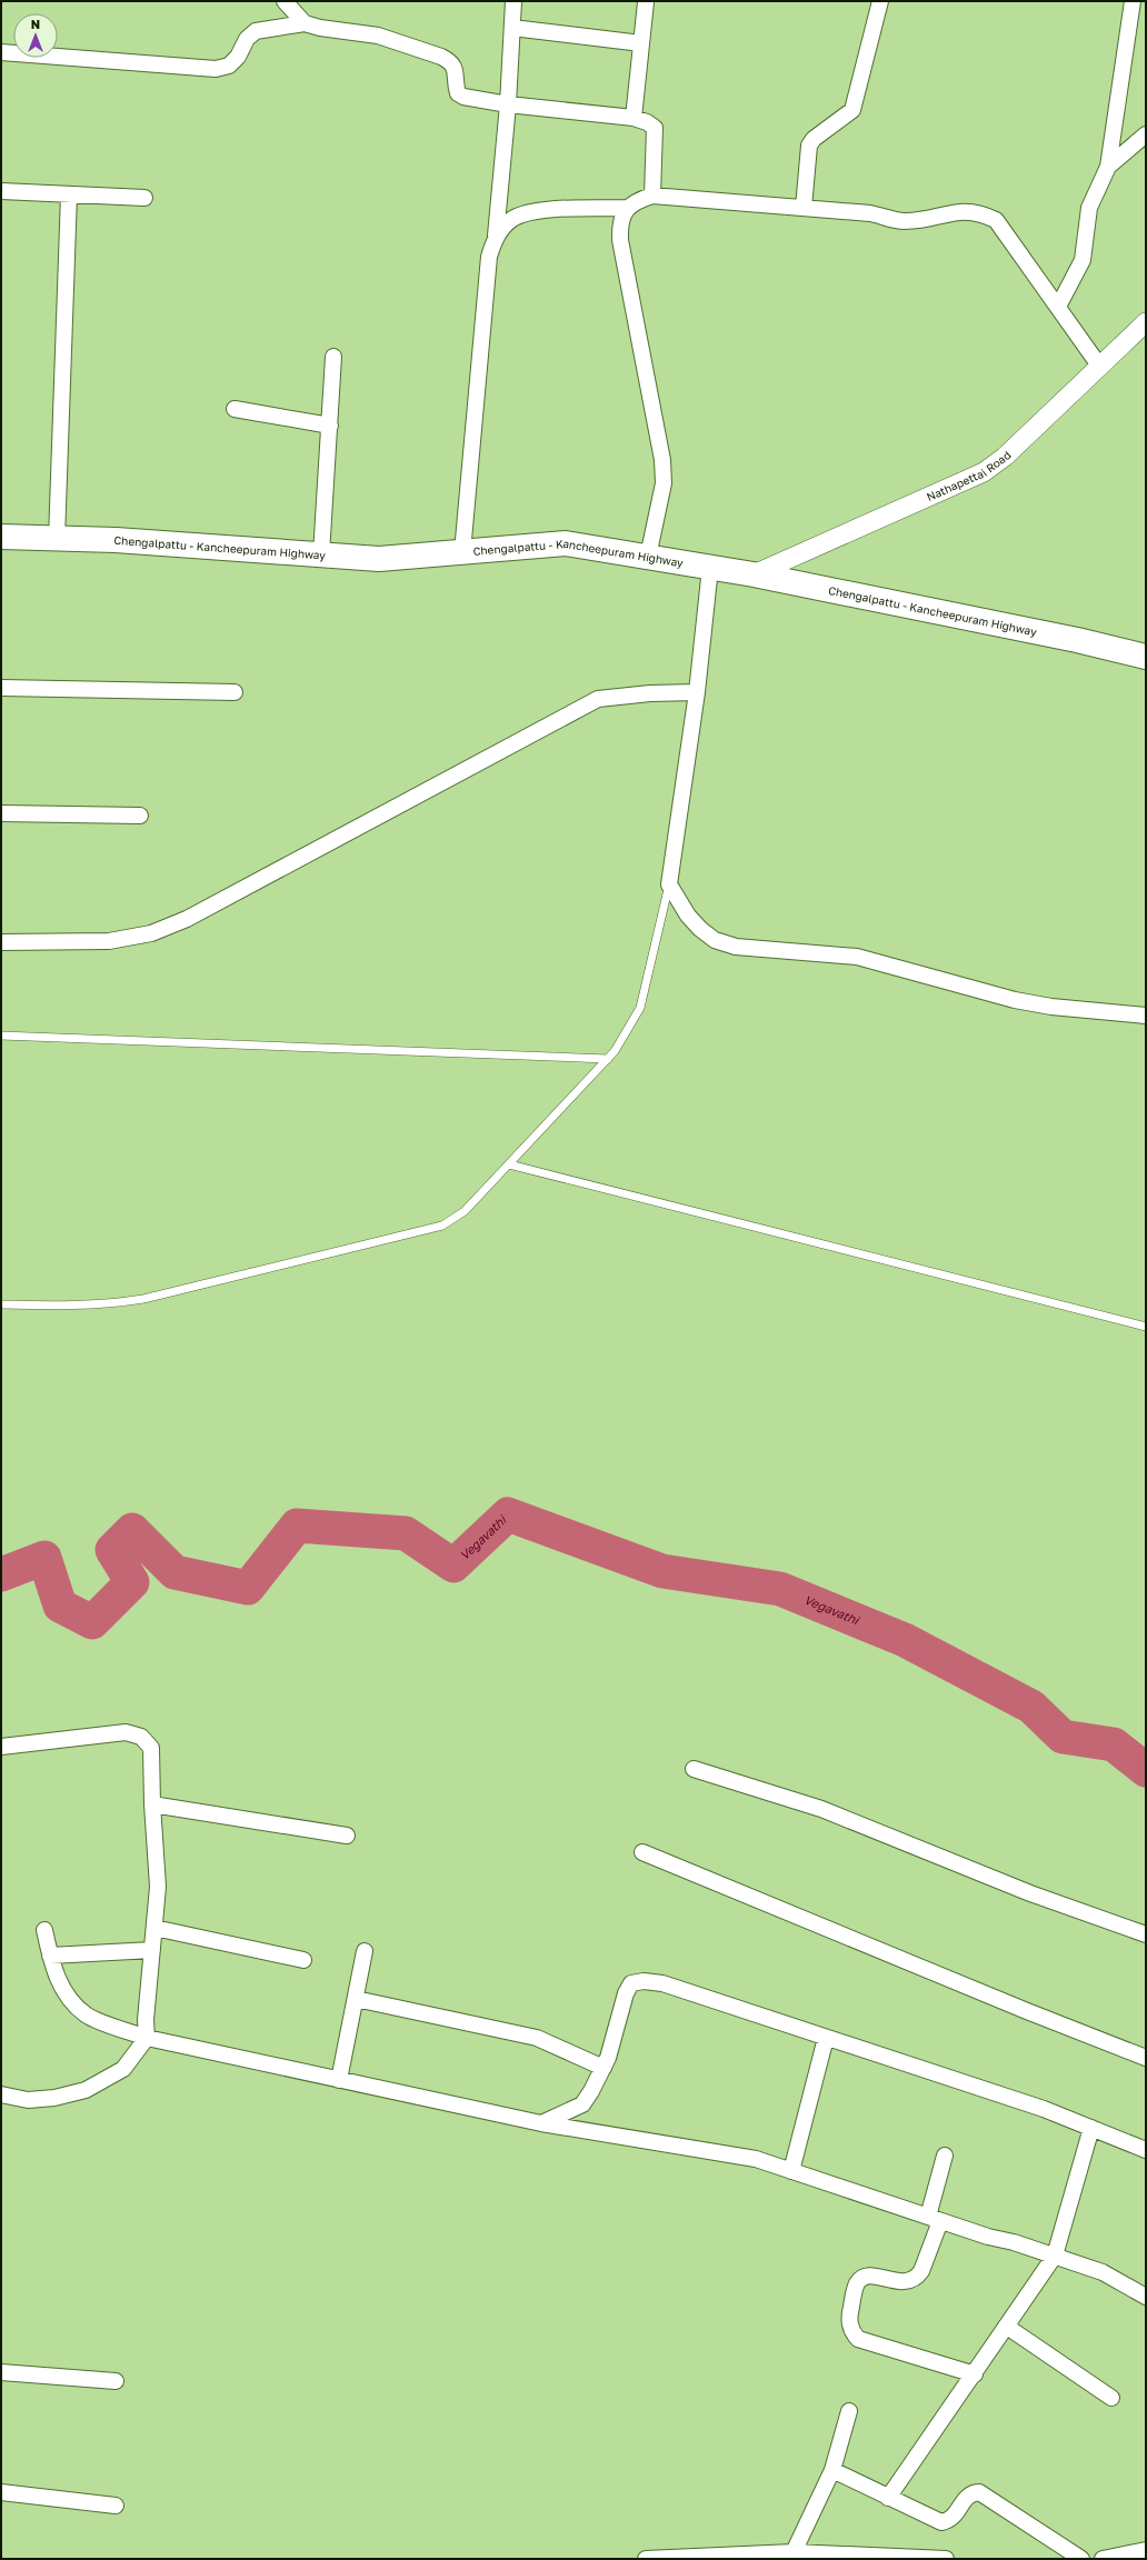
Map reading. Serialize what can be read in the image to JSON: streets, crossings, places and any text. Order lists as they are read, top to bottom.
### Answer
{
  "streets": {
    "highway": ["Chengalpattu - Kancheepuram Highway"],
    "street": ["Nathapettai Road"]
  },
  "crossings": [
    ["Nathapettai Road", "Chengalpattu - Kancheepuram Highway"]
  ],
  "water": ["Vegavathi"],
  "north": "top"
}
